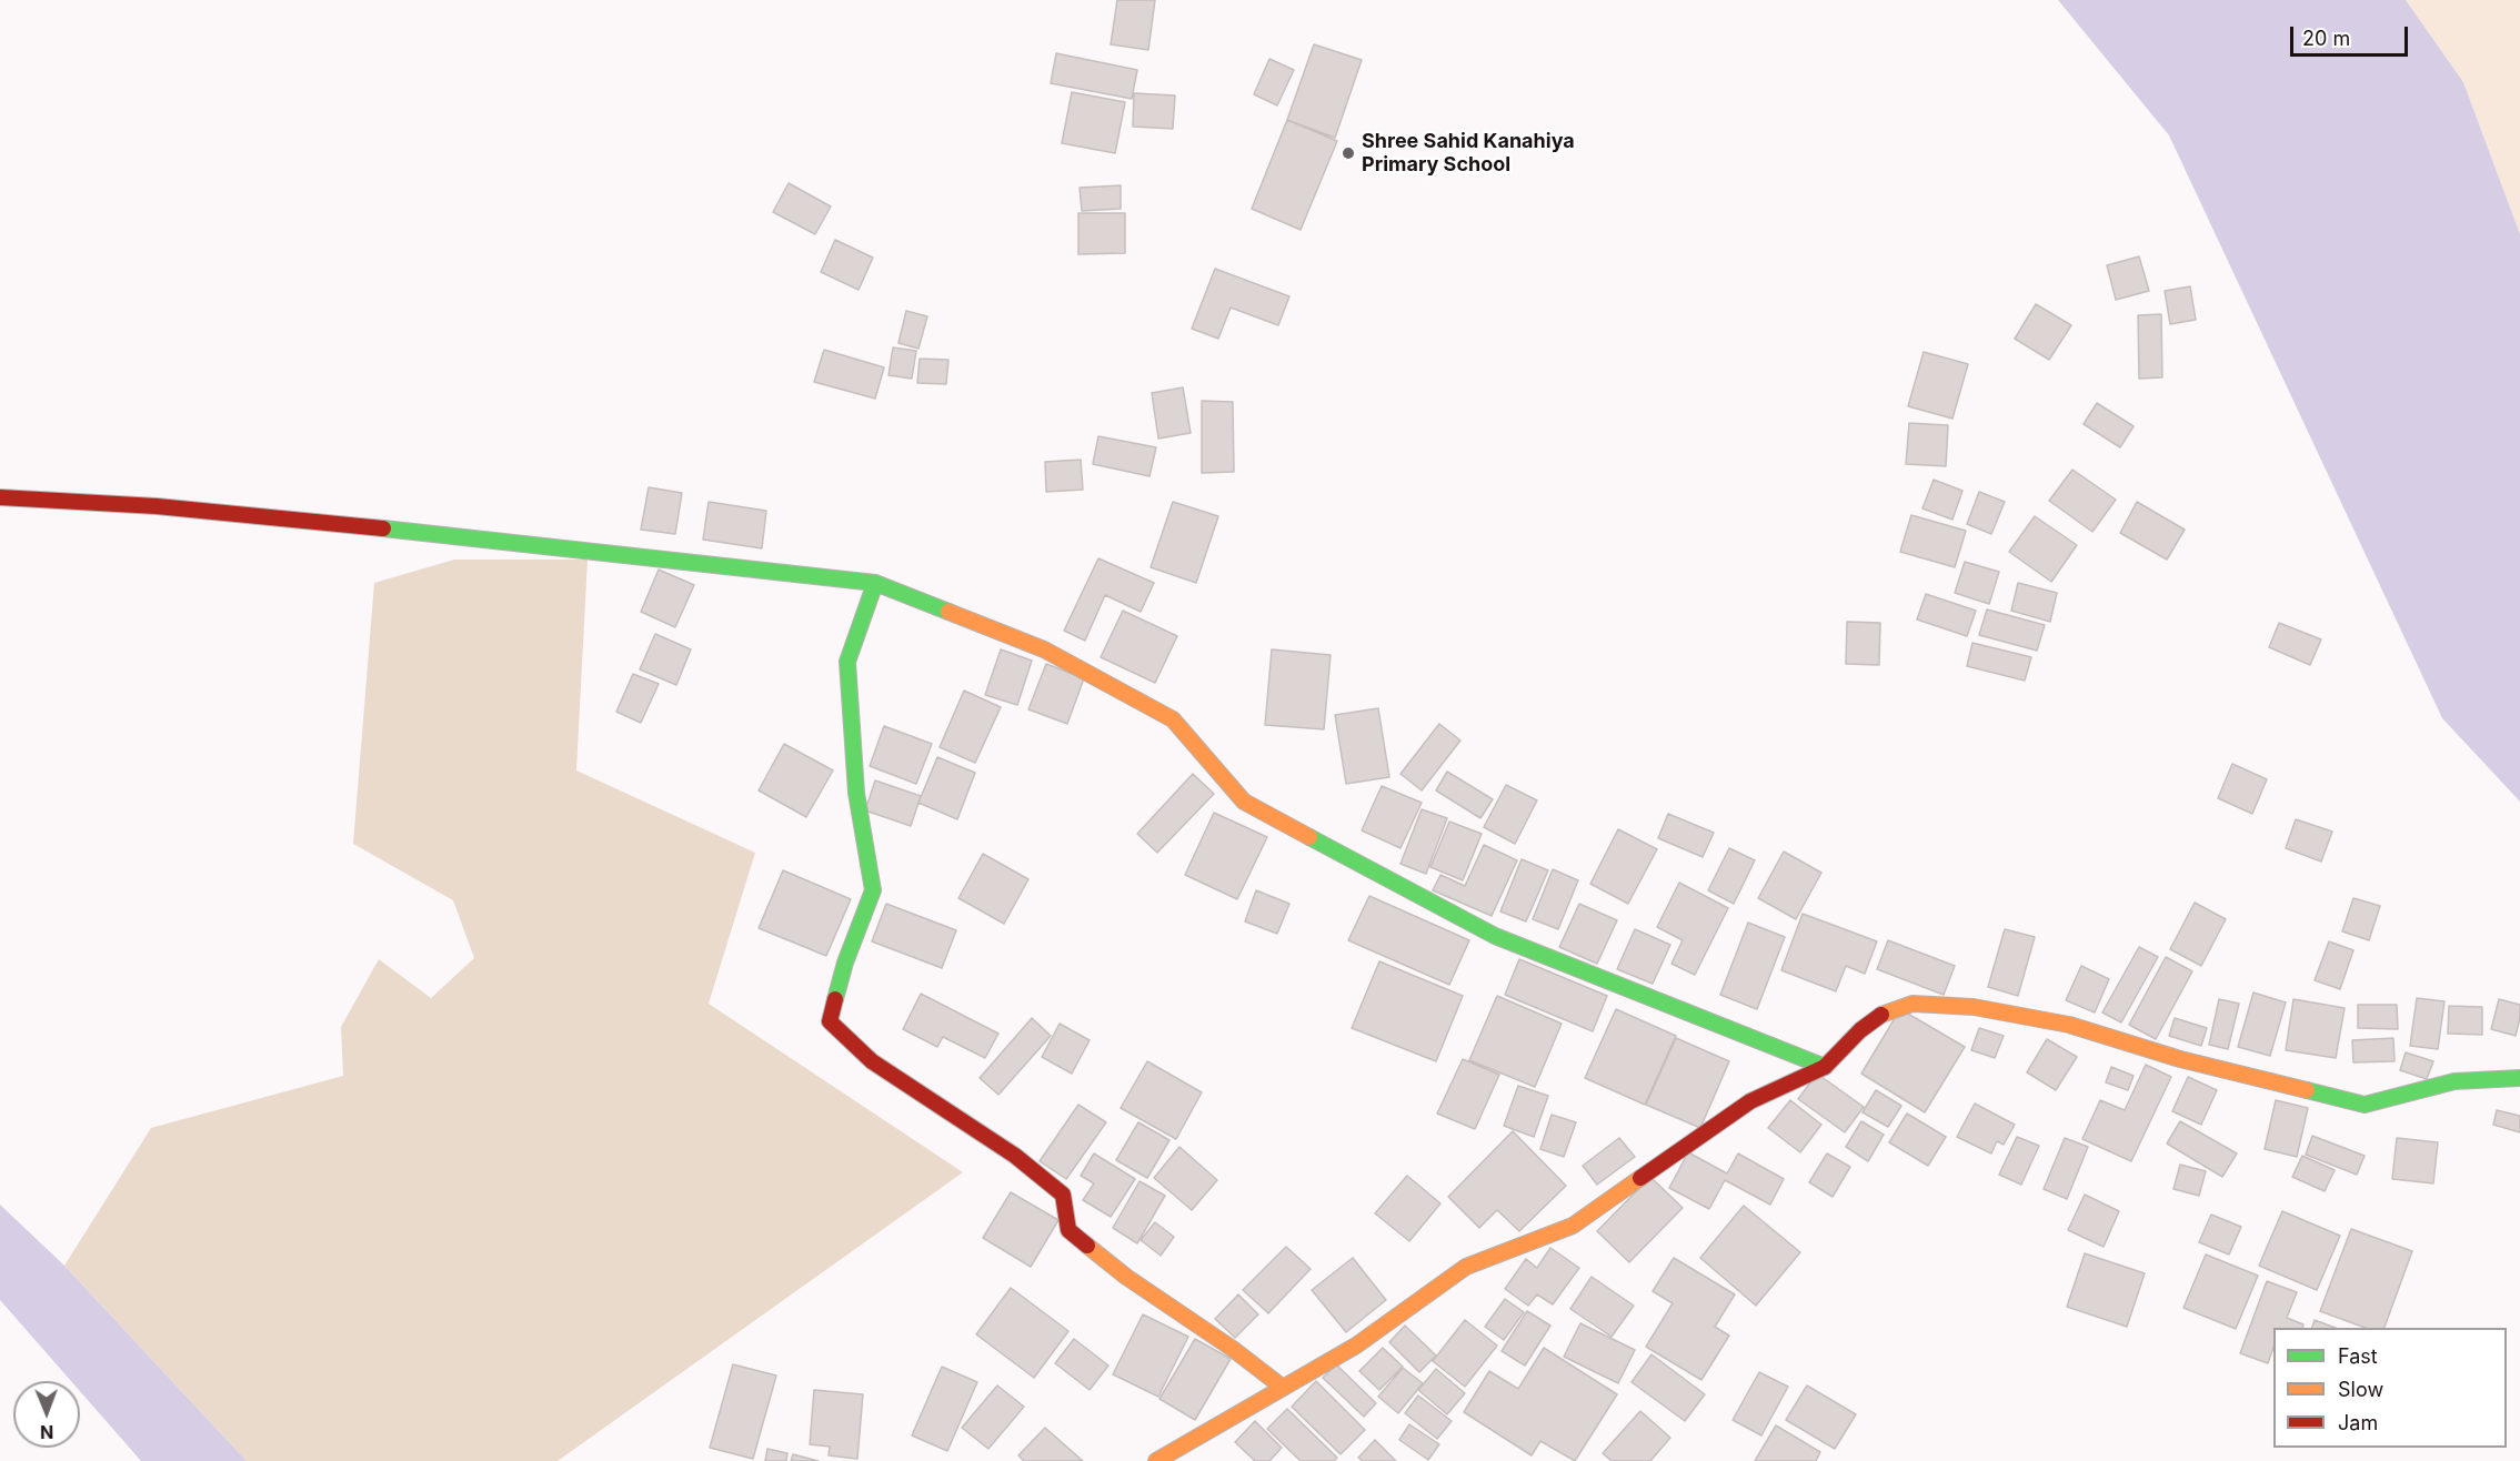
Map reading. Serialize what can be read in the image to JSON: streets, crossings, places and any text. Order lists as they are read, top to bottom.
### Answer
{
  "places": ["Shree Sahid Kanahiya Primary School"],
  "legend": ["Fast", "Slow", "Jam"],
  "scale_bar": "20 m",
  "north": "bottom"
}
